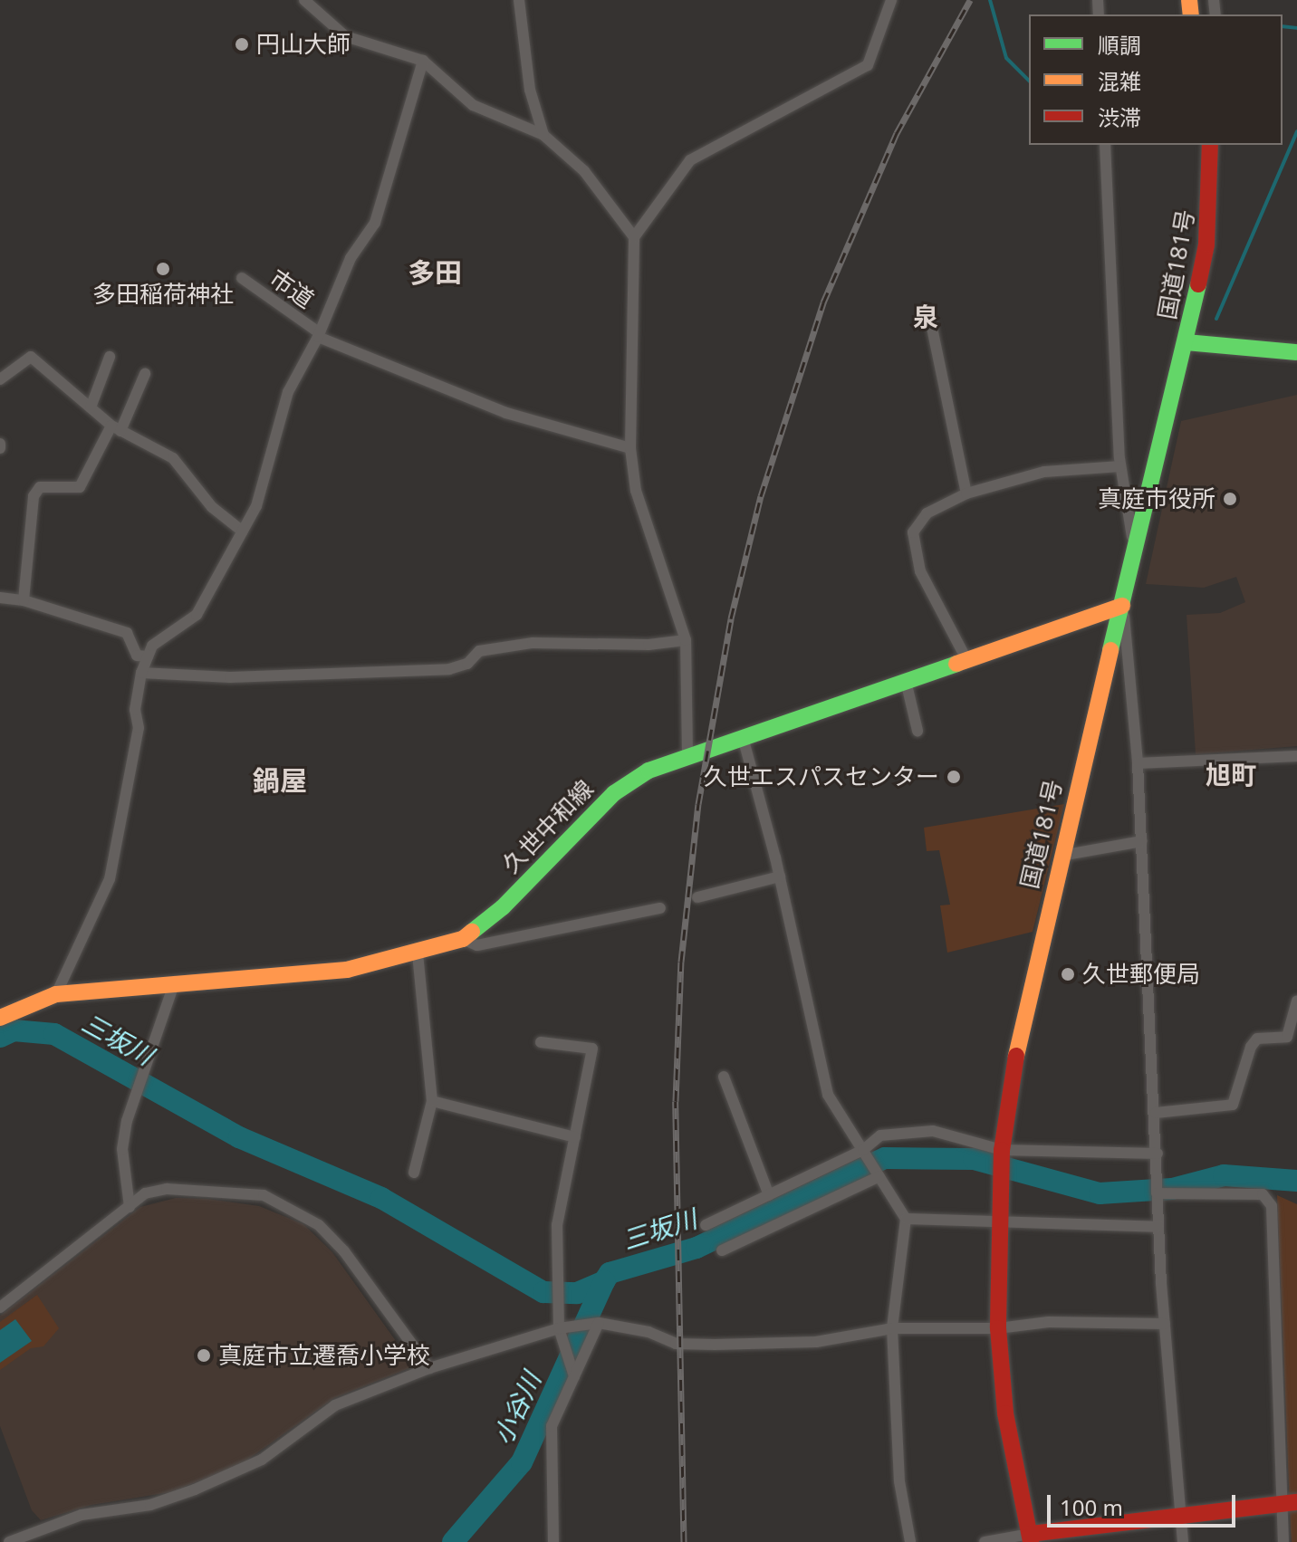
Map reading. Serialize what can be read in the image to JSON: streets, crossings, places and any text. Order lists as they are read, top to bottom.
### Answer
{
  "streets": {
    "main road": ["国道181号", "久世中和線"],
    "street": ["市道"]
  },
  "crossings": [
    ["国道181号", "久世中和線"]
  ],
  "districts": [
    "多田",
    "泉",
    "旭町",
    "鍋屋"
  ],
  "water": ["三坂川", "小谷川"],
  "places": [
    "円山大師",
    "多田稲荷神社",
    "真庭市役所",
    "久世エスパスセンター",
    "久世郵便局",
    "真庭市立遷喬小学校"
  ],
  "legend": ["順調", "混雑", "渋滞"],
  "scale_bar": "100 m"
}
